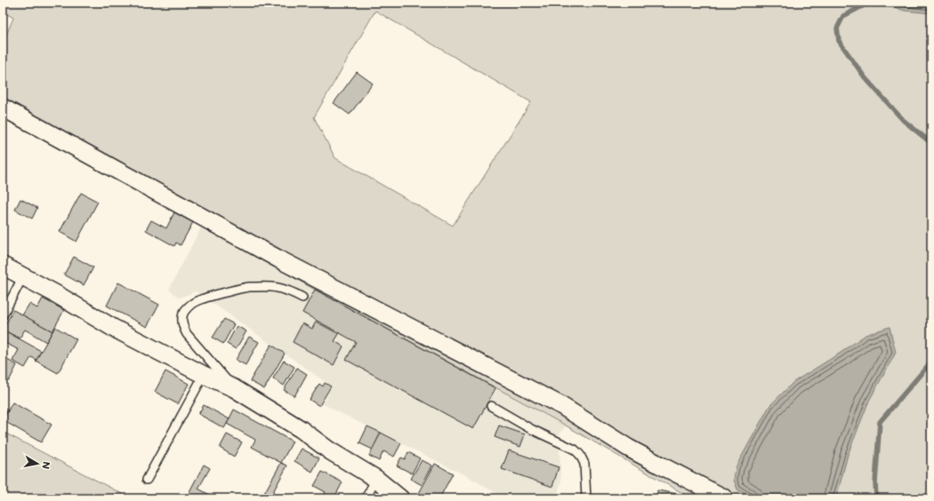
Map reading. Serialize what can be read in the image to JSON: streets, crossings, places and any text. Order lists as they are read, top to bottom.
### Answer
{
  "north": "right"
}
